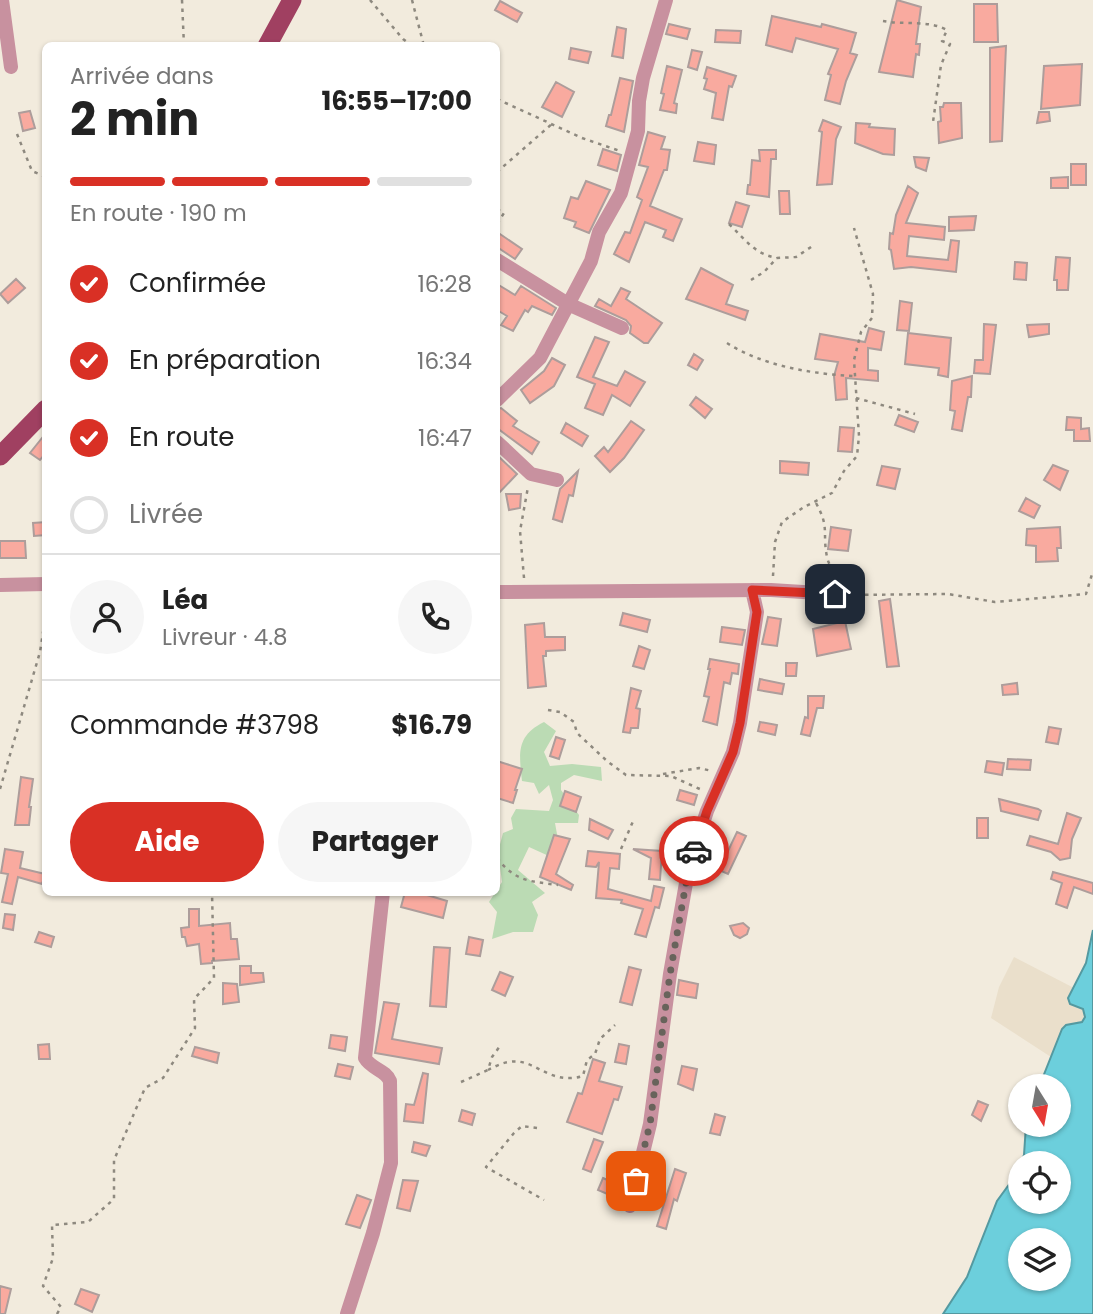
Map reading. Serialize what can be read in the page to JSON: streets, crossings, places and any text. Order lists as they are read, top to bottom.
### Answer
{
  "north": "bottom",
  "page": {
    "heading": ["2 min", "Arrivée dans", "16:55–17:00"],
    "panel": [
      "Léa",
      "Livreur · 4.8",
      "Commande #3798",
      "$16.79"
    ],
    "bar": "En route · 190 m",
    "list": [
      ["Confirmée", "16:28"],
      ["En préparation", "16:34"],
      ["En route", "16:47"],
      "Livrée"
    ],
    "buttons": ["Aide", "Partager"]
  }
}
